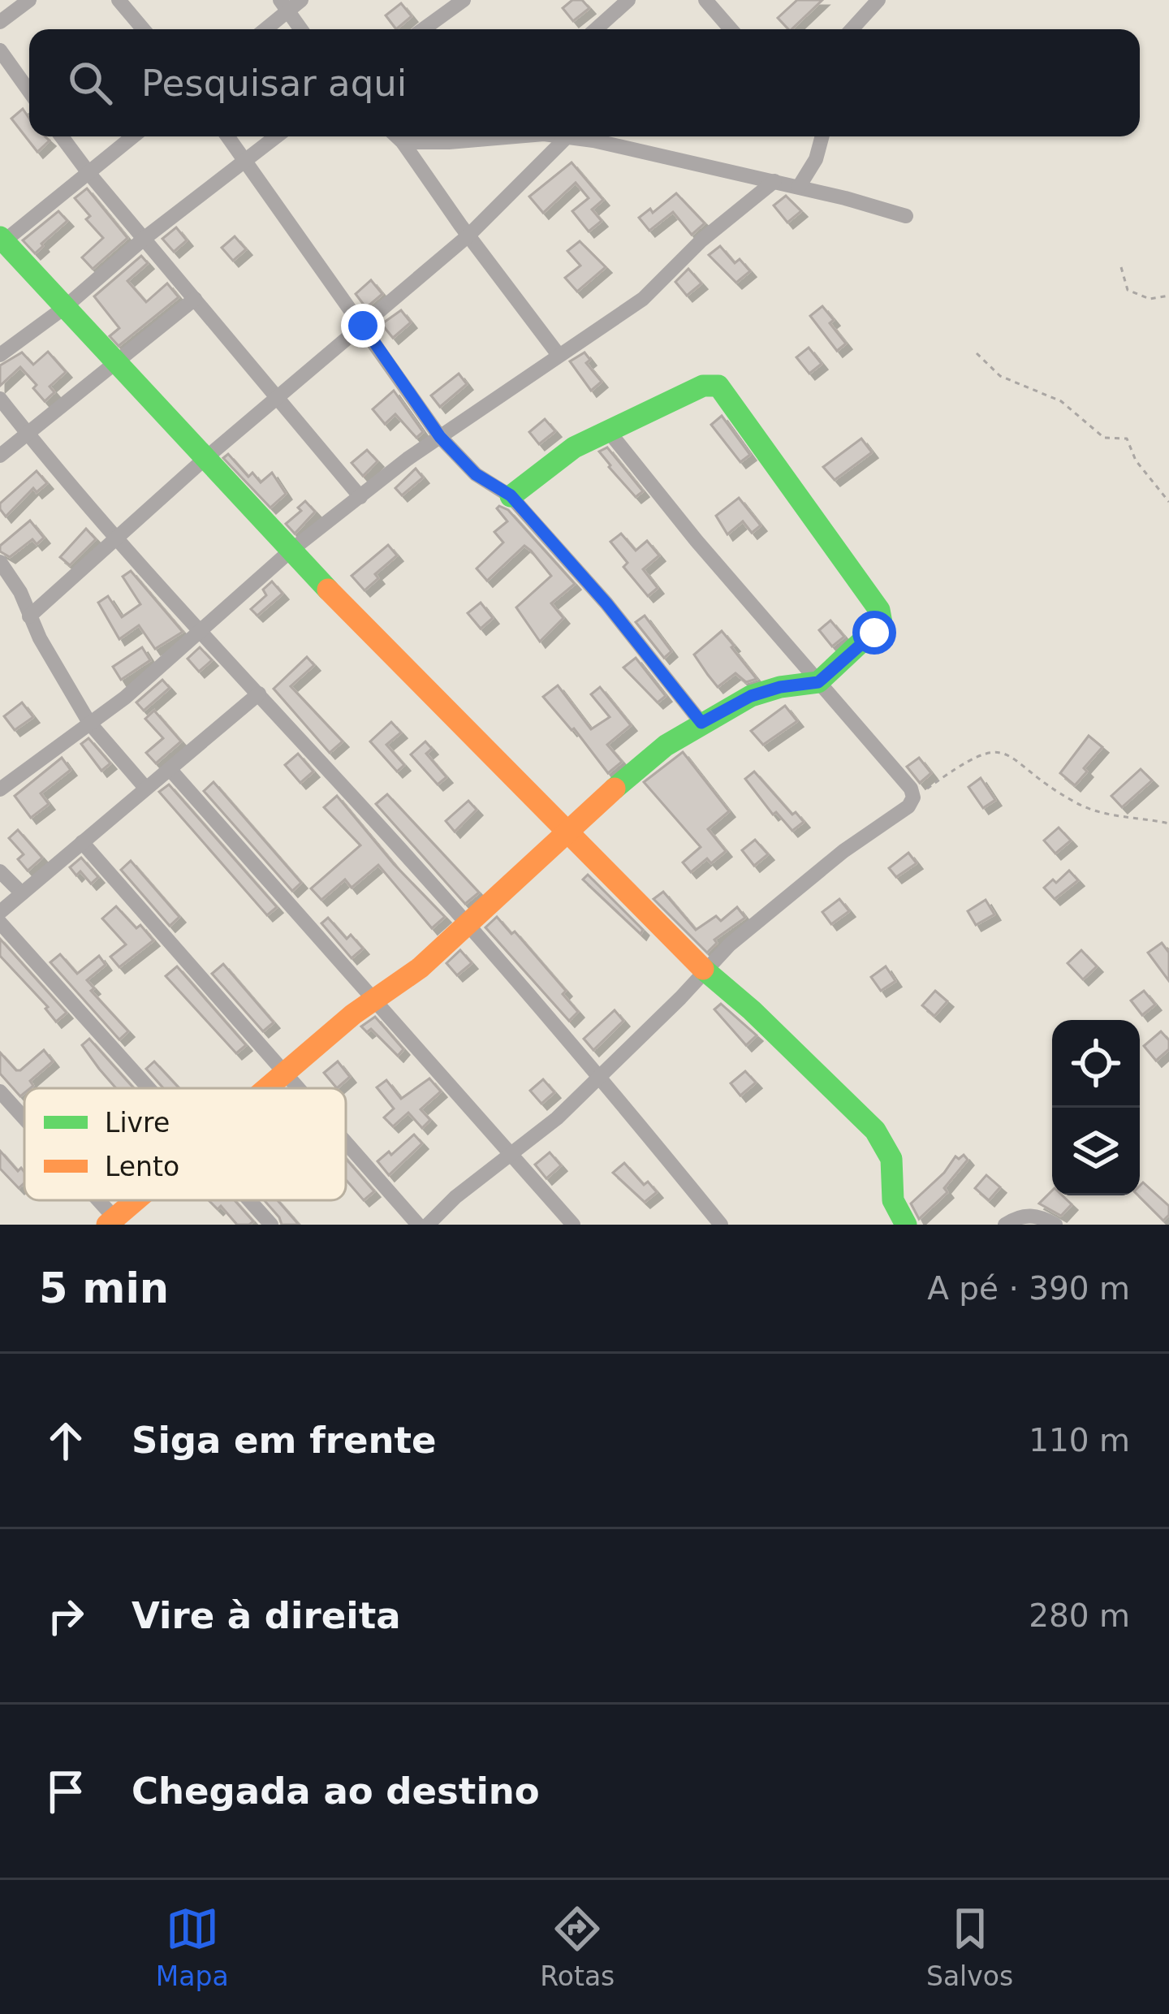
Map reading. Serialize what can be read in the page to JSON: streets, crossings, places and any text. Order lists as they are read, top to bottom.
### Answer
{
  "legend": ["Livre", "Lento"],
  "page": {
    "search": "Pesquisar aqui",
    "heading": ["5 min", "A pé · 390 m"],
    "list": [
      ["Siga em frente", "110 m"],
      ["Vire à direita", "280 m"],
      "Chegada ao destino"
    ],
    "nav": ["Mapa", "Rotas", "Salvos"]
  }
}
